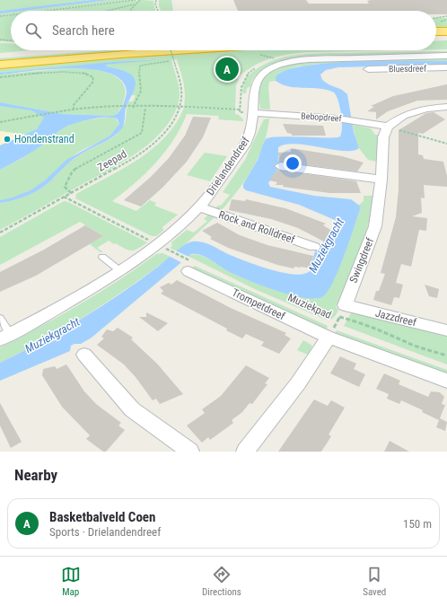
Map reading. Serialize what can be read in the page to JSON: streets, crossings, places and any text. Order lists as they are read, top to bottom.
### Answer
{
  "streets": {
    "street": [
      "Bluesdreef",
      "Bebopdreef",
      "Drielandendreef",
      "Rock and Rolldreef",
      "Swingdreef",
      "Trompetdreef",
      "Jazzdreef"
    ],
    "path": ["Zeepad"]
  },
  "crossings": [
    ["Bebopdreef", "Drielandendreef"],
    ["Bebopdreef", "Swingdreef"],
    ["Drielandendreef", "Rock and Rolldreef"],
    ["Swingdreef", "Jazzdreef"]
  ],
  "water": ["Muziekgracht"],
  "places": ["Hondenstrand"],
  "page": {
    "search": "Search here",
    "pins": "A",
    "heading": "Nearby",
    "list": [
      {
        "mark": "A",
        "name": "Basketbalveld Coen",
        "note": "Sports · Drielandendreef",
        "value": "150 m"
      }
    ],
    "nav": ["Map", "Directions", "Saved"]
  }
}
